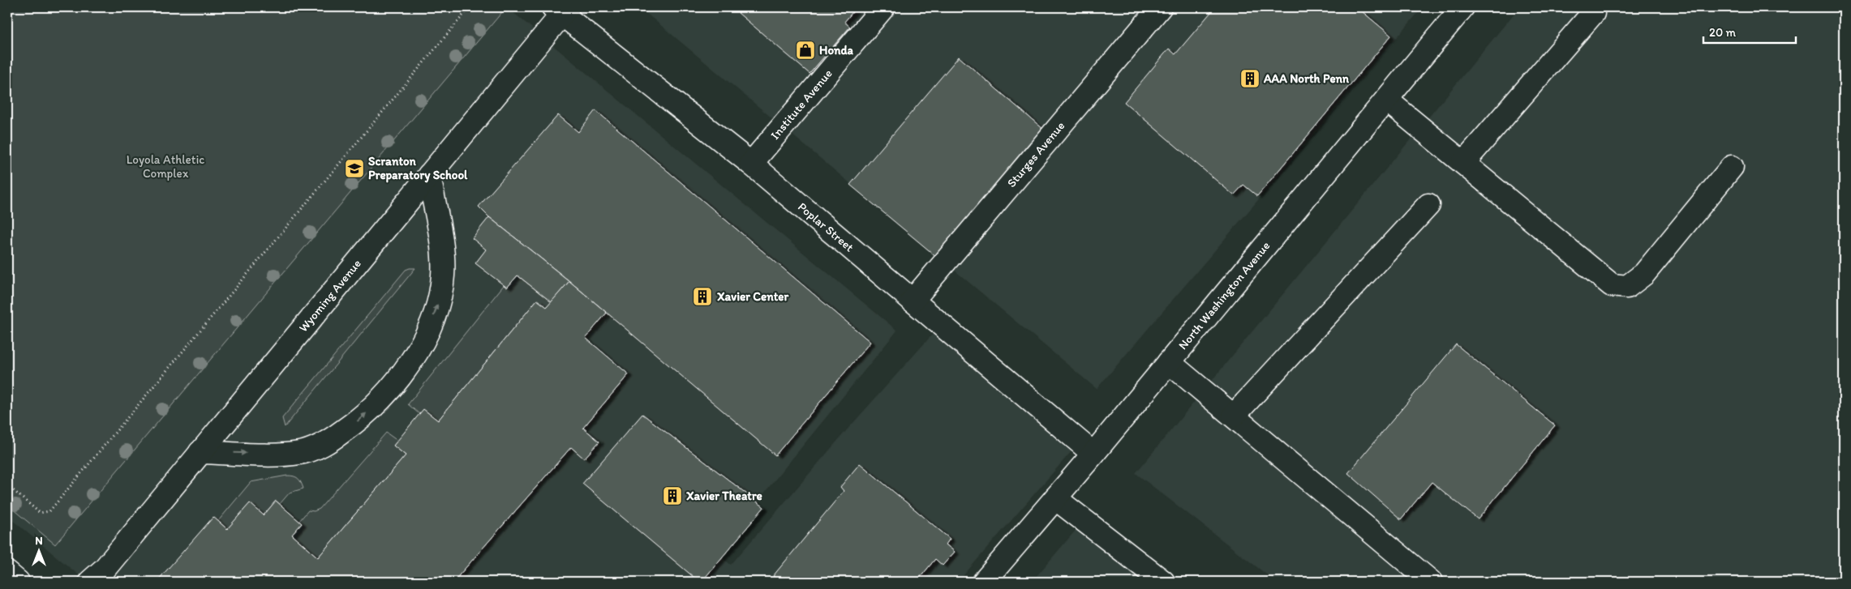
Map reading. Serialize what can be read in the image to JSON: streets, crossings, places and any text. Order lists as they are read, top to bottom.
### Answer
{
  "streets": {
    "street": [
      "Institute Avenue",
      "Sturges Avenue",
      "Poplar Street",
      "Wyoming Avenue",
      "North Washington Avenue"
    ]
  },
  "crossings": [
    ["Institute Avenue", "Poplar Street"],
    ["Sturges Avenue", "Poplar Street"],
    ["Poplar Street", "Wyoming Avenue"],
    ["Poplar Street", "North Washington Avenue"]
  ],
  "parks": ["Loyola Athletic Complex"],
  "places": {
    "shop": ["Honda"],
    "building": ["AAA North Penn", "Xavier Center", "Xavier Theatre"],
    "school or university": ["Scranton Preparatory School"]
  },
  "scale_bar": "20 m",
  "north": "top"
}
